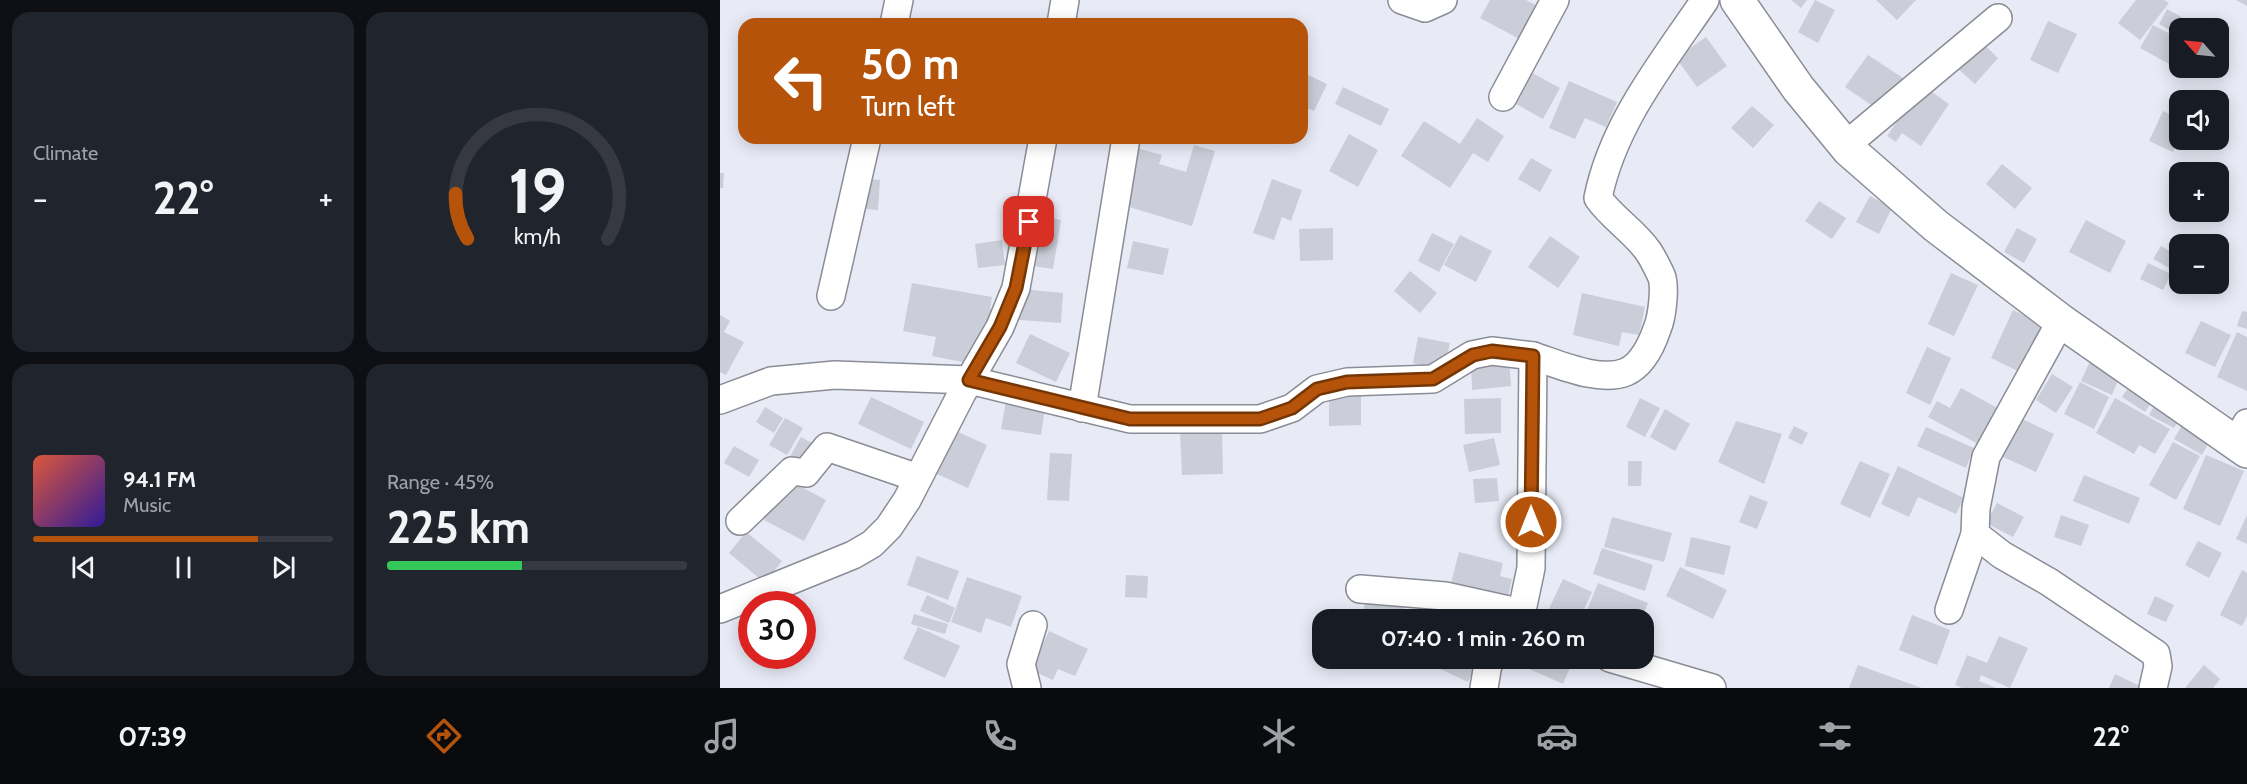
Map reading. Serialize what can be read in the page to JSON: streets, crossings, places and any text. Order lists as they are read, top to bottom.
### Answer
{
  "north": "top left",
  "page": {
    "tile": [
      "Climate",
      ["Range · 45%", "225 km"]
    ],
    "map_buttons": ["+", "−"],
    "turn": ["50 m", "Turn left"],
    "heat": ["−", "22°", "+"],
    "song": ["94.1 FM", "Music"],
    "limit": "30",
    "trip": "07:40 · 1 min · 260 m",
    "tabs": ["07:39", "22°"],
    "gauge": ["19", "km/h"]
  }
}
